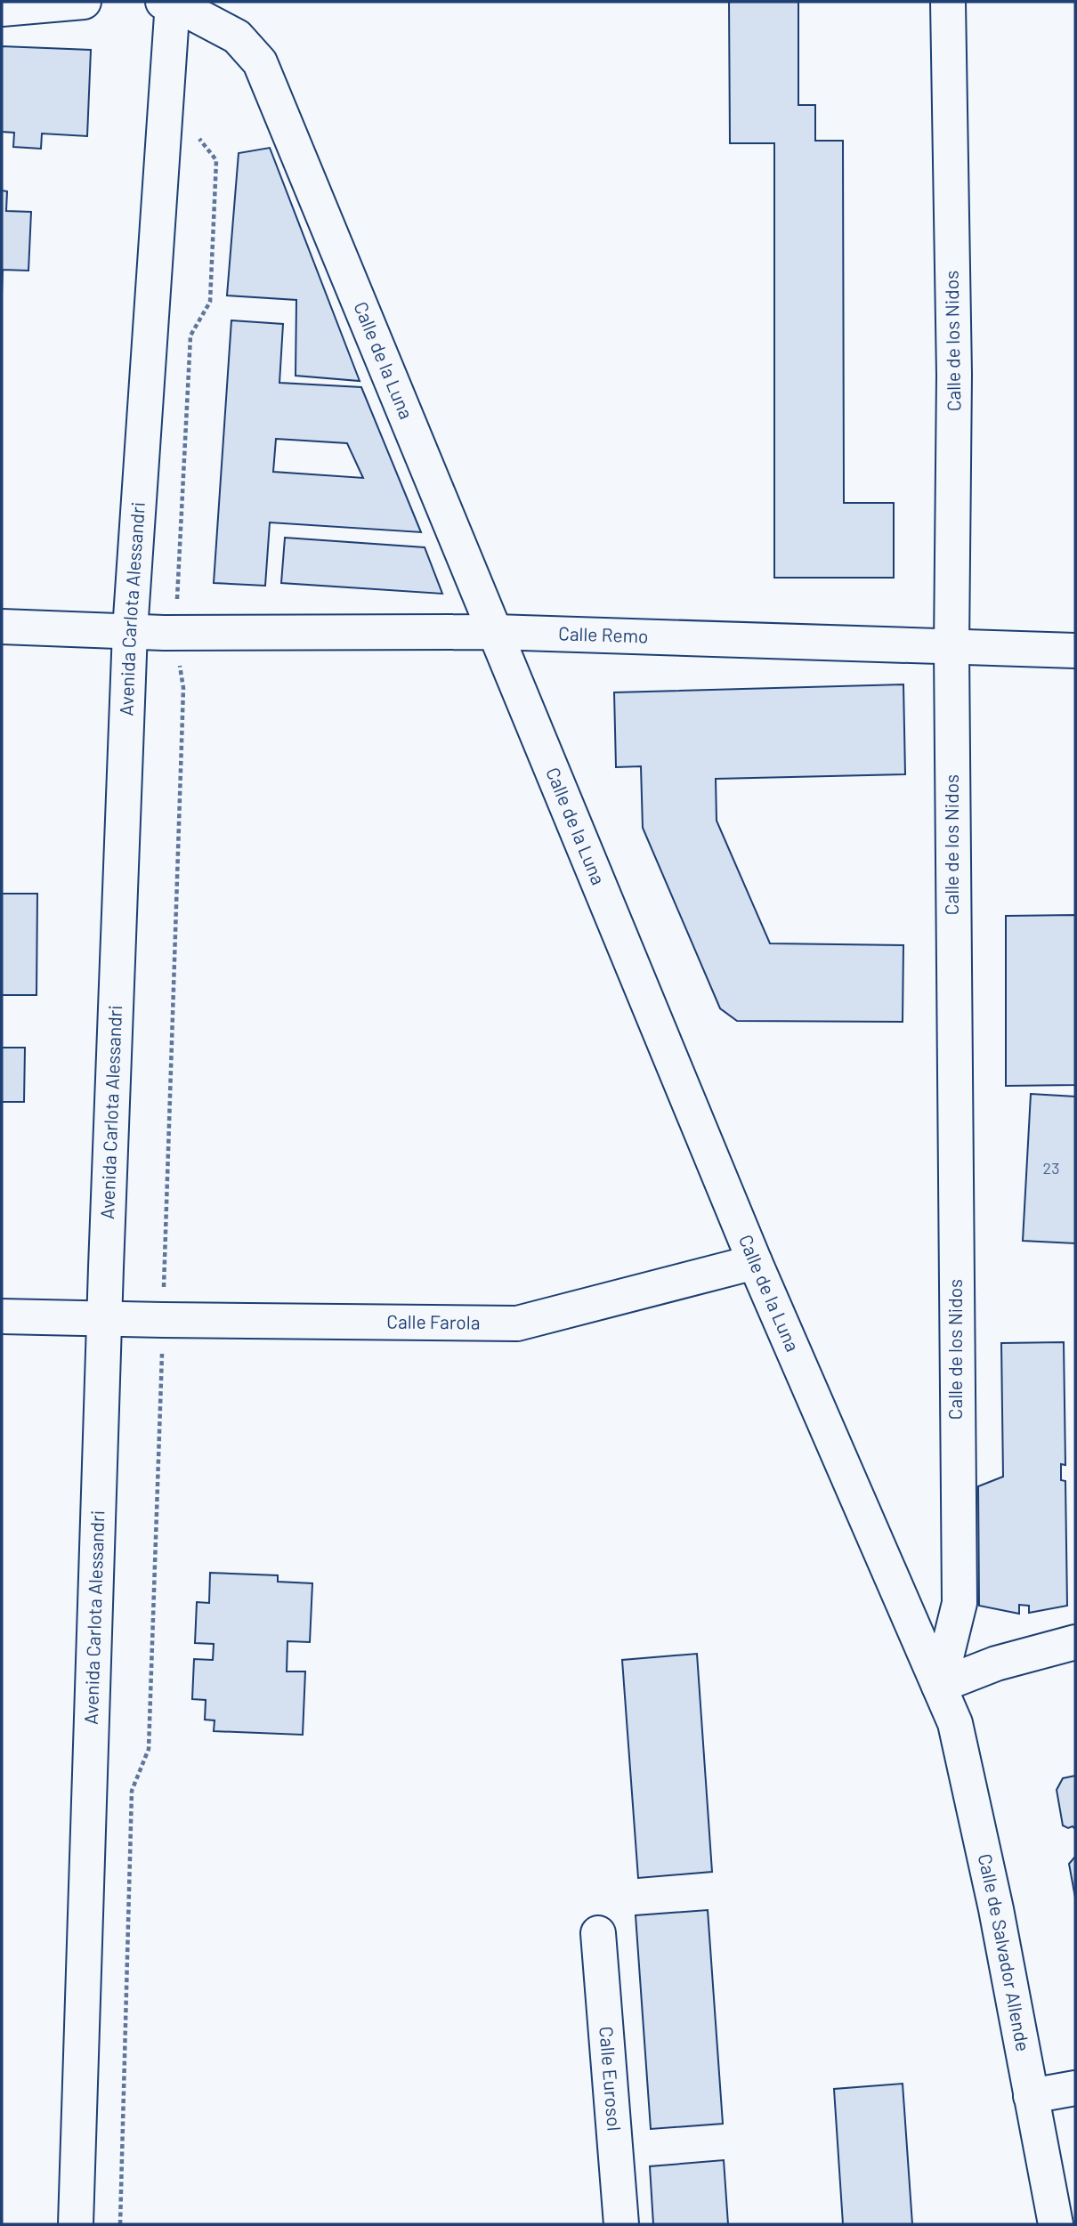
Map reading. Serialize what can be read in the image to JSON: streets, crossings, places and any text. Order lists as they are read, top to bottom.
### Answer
{
  "streets": {
    "street": [
      "Calle de los Nidos",
      "Calle de la Luna",
      "Avenida Carlota Alessandri",
      "Calle Remo",
      "Calle Farola",
      "Calle de Salvador Allende",
      "Calle Eurosol"
    ]
  },
  "crossings": [
    ["Calle de los Nidos", "Calle de la Luna"],
    ["Calle de los Nidos", "Calle Remo"],
    ["Calle de los Nidos", "Calle de Salvador Allende"],
    ["Calle de la Luna", "Avenida Carlota Alessandri"],
    ["Calle de la Luna", "Calle Remo"],
    ["Calle de la Luna", "Calle Farola"],
    ["Calle de la Luna", "Calle de Salvador Allende"],
    ["Avenida Carlota Alessandri", "Calle Remo"],
    ["Avenida Carlota Alessandri", "Calle Farola"]
  ],
  "house_numbers": ["23"]
}
